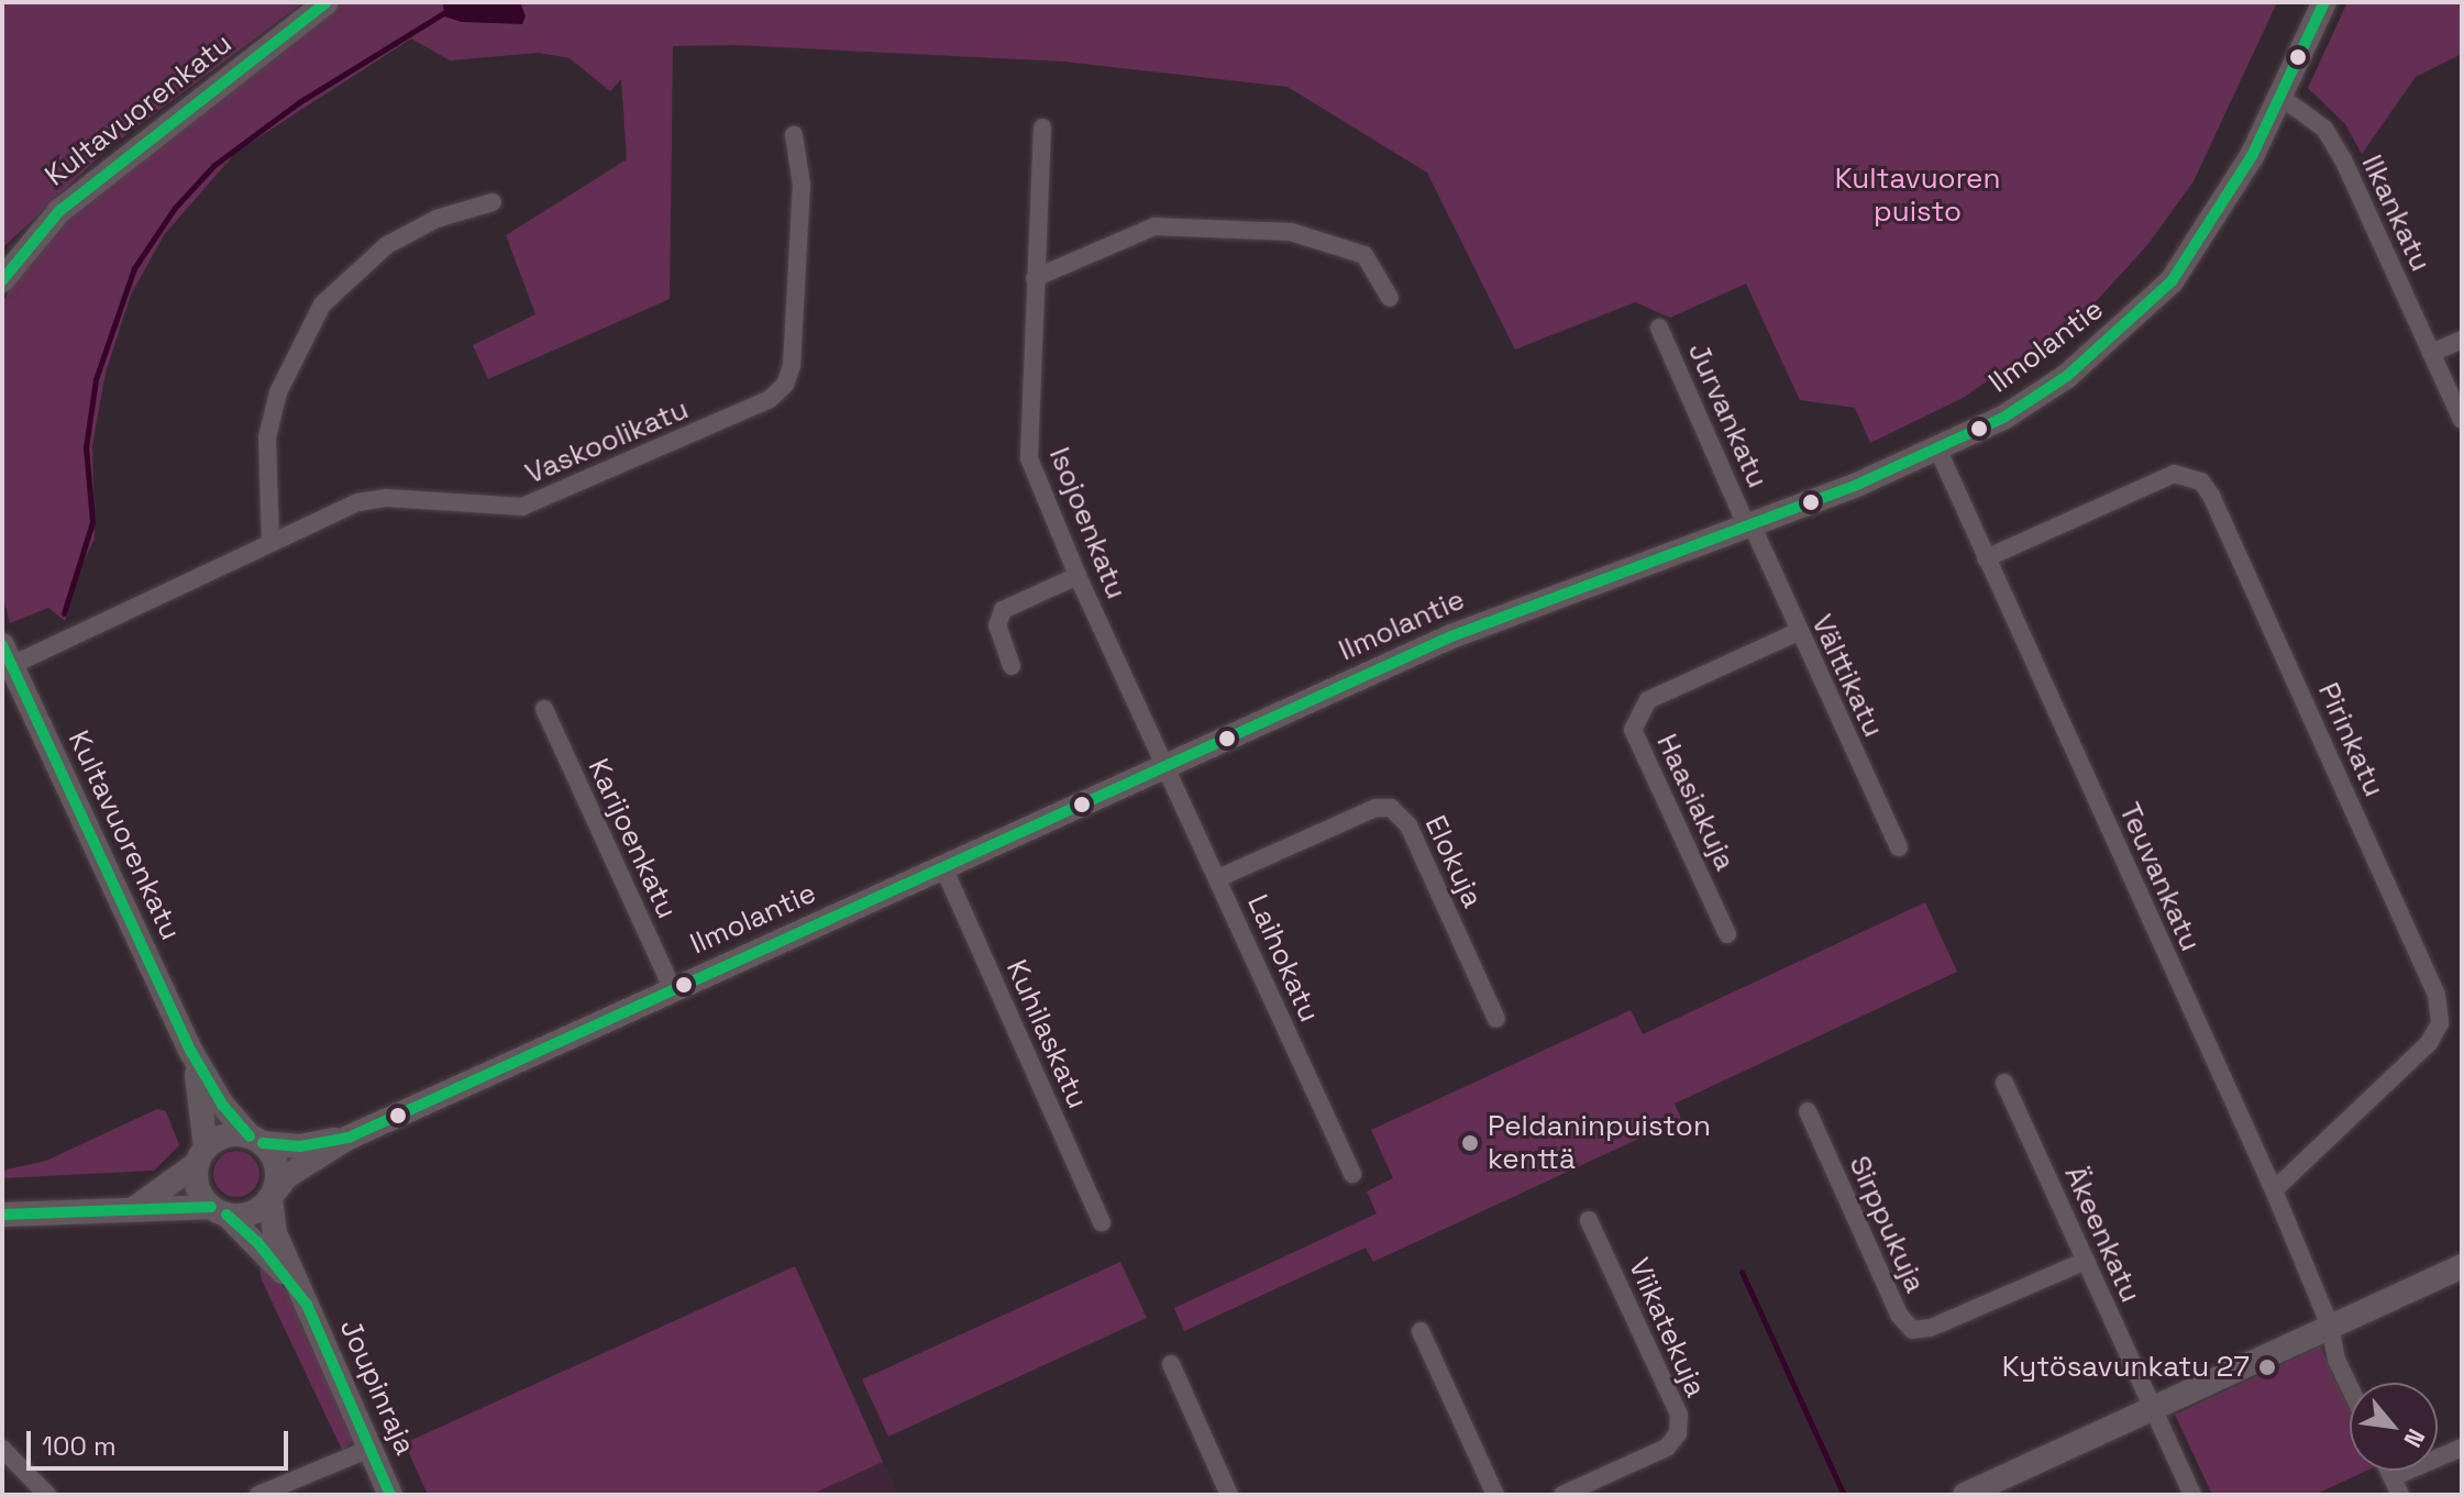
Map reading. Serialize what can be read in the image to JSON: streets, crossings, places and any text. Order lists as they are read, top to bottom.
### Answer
{
  "streets": {
    "street": [
      "Kultavuorenkatu",
      "Ilkankatu",
      "Ilmolantie",
      "Jurvankatu",
      "Vaskoolikatu",
      "Isojoenkatu",
      "Välttikatu",
      "Pirinkatu",
      "Haasiakuja",
      "Karijoenkatu",
      "Elokuja",
      "Teuvankatu",
      "Laihokatu",
      "Kuhilaskatu",
      "Sirppukuja",
      "Äkeenkatu",
      "Viikatekuja",
      "Joupinraja"
    ]
  },
  "crossings": [
    ["Kultavuorenkatu", "Ilmolantie"],
    ["Kultavuorenkatu", "Vaskoolikatu"],
    ["Kultavuorenkatu", "Joupinraja"],
    ["Ilkankatu", "Ilmolantie"],
    ["Ilmolantie", "Jurvankatu"],
    ["Ilmolantie", "Isojoenkatu"],
    ["Ilmolantie", "Välttikatu"],
    ["Ilmolantie", "Karijoenkatu"],
    ["Ilmolantie", "Teuvankatu"],
    ["Ilmolantie", "Laihokatu"],
    ["Ilmolantie", "Kuhilaskatu"],
    ["Ilmolantie", "Joupinraja"],
    ["Jurvankatu", "Välttikatu"],
    ["Isojoenkatu", "Laihokatu"],
    ["Välttikatu", "Haasiakuja"],
    ["Pirinkatu", "Teuvankatu"],
    ["Elokuja", "Laihokatu"],
    ["Sirppukuja", "Äkeenkatu"]
  ],
  "parks": ["Kultavuoren puisto"],
  "places": ["Peldaninpuiston kenttä", "Kytösavunkatu 27"],
  "scale_bar": "100 m",
  "north": "bottom right"
}
